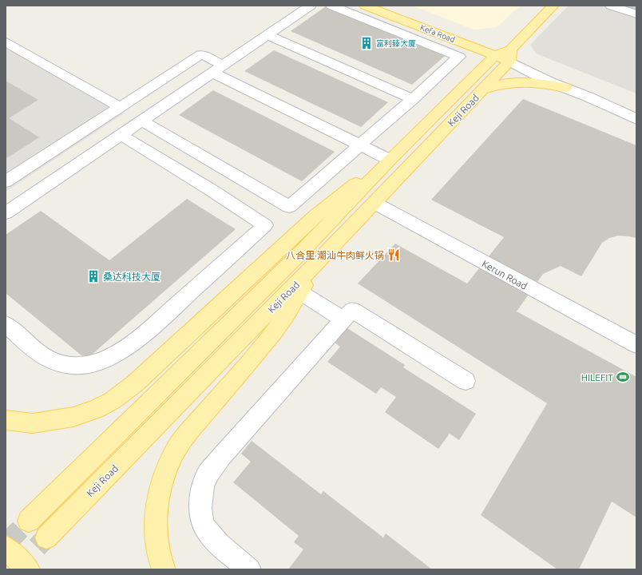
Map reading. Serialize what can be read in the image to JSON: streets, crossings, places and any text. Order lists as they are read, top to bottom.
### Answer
{
  "streets": {
    "main road": ["Kefa Road", "Keji Road"],
    "street": ["Kerun Road"]
  },
  "crossings": [
    ["Kefa Road", "Keji Road"],
    ["Keji Road", "Kerun Road"]
  ],
  "places": {
    "building": ["富利臻大厦", "桑达科技大厦"],
    "restaurant": ["八合里·潮汕牛肉鲜火锅"],
    "sports": ["HILEFIT"]
  }
}
